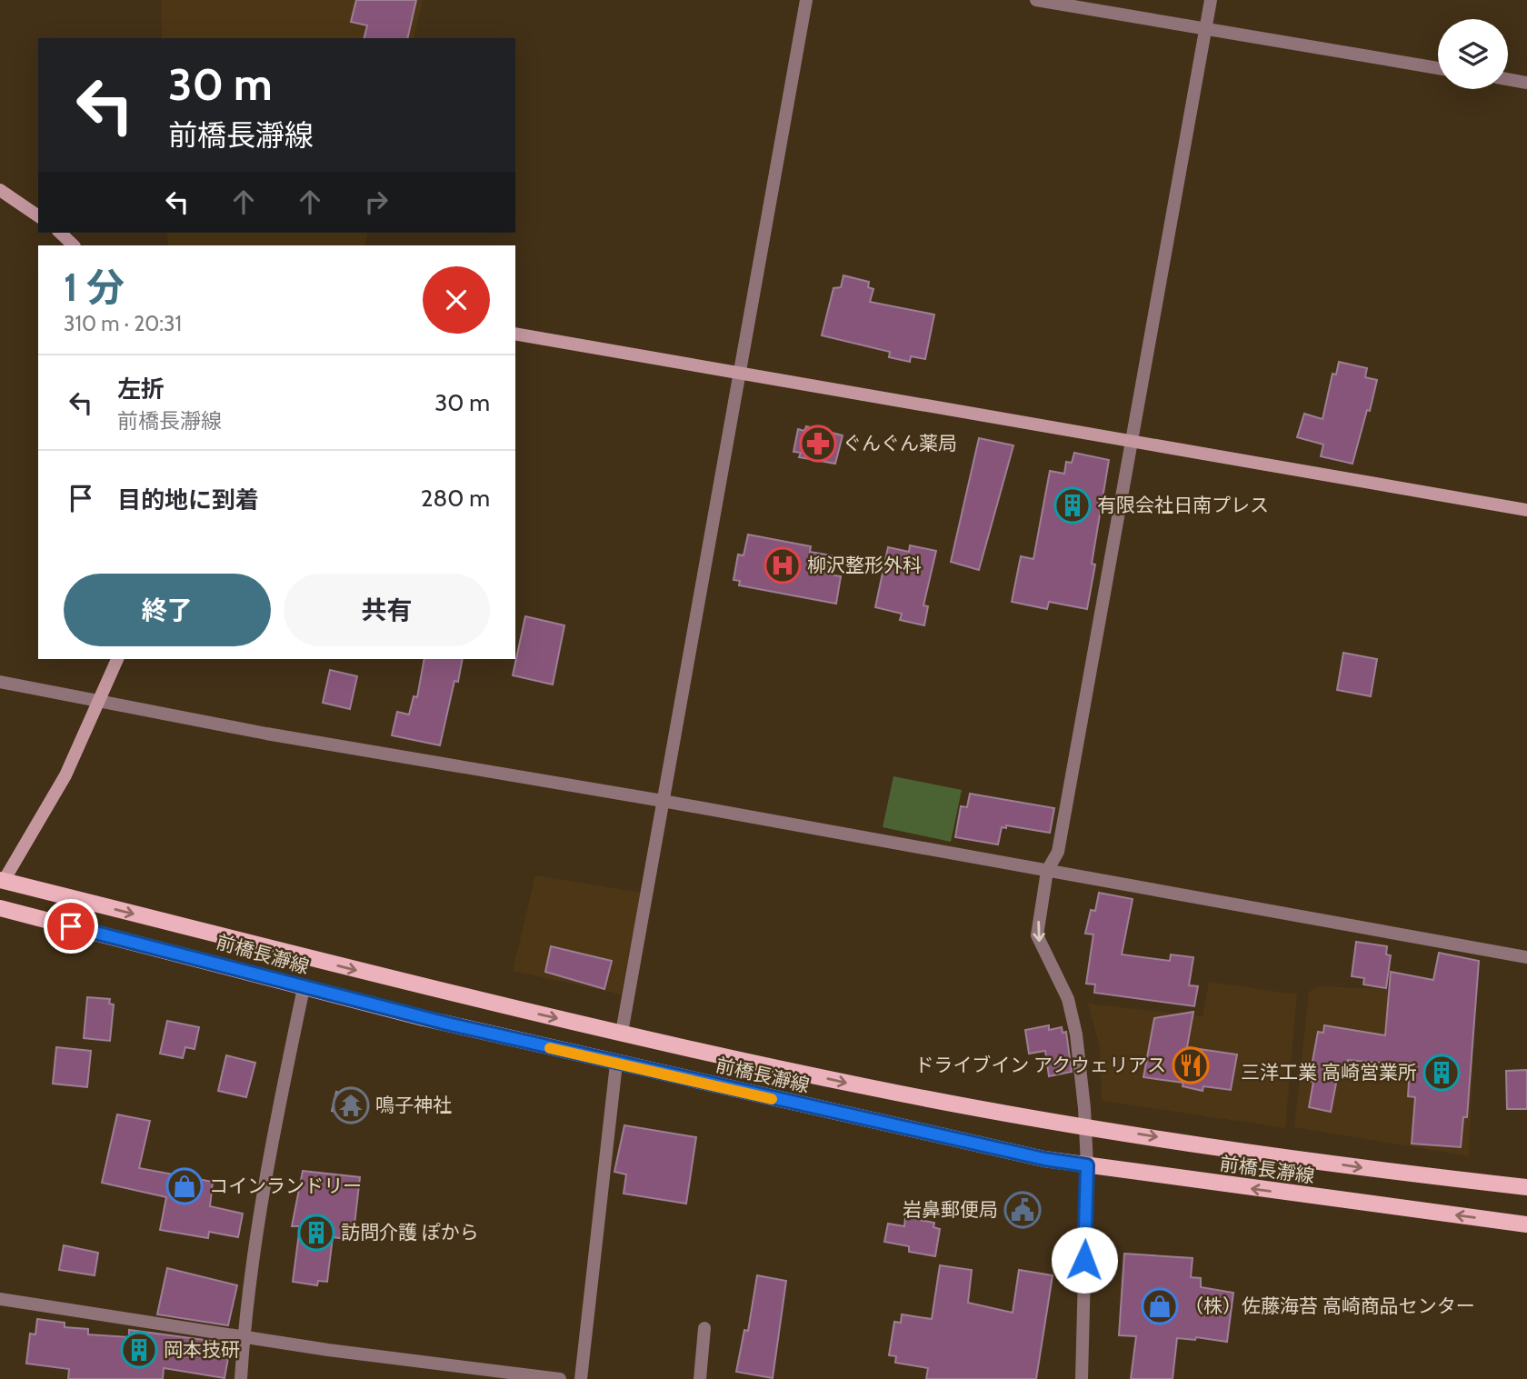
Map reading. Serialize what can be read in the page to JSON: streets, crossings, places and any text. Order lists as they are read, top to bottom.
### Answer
{
  "streets": {
    "main road": ["前橋長瀞線"]
  },
  "places": {
    "pharmacy": ["ぐんぐん薬局"],
    "building": [
      "有限会社日南プレス",
      "三洋工業 高崎営業所",
      "訪問介護 ぽから",
      "岡本技研"
    ],
    "hospital": ["柳沢整形外科"],
    "restaurant": ["ドライブイン アクウェリアス"],
    "temple": ["鳴子神社"],
    "shop": ["コインランドリー", "（株）佐藤海苔 高崎商品センター"],
    "public building": ["岩鼻郵便局"]
  },
  "page": {
    "turn": ["30 m", "前橋長瀞線"],
    "heading": ["1 分", "310 m · 20:31"],
    "list": [
      {
        "name": "左折",
        "note": "前橋長瀞線",
        "value": "30 m"
      },
      {
        "name": "目的地に到着",
        "value": "280 m"
      }
    ],
    "buttons": ["終了", "共有"]
  }
}
